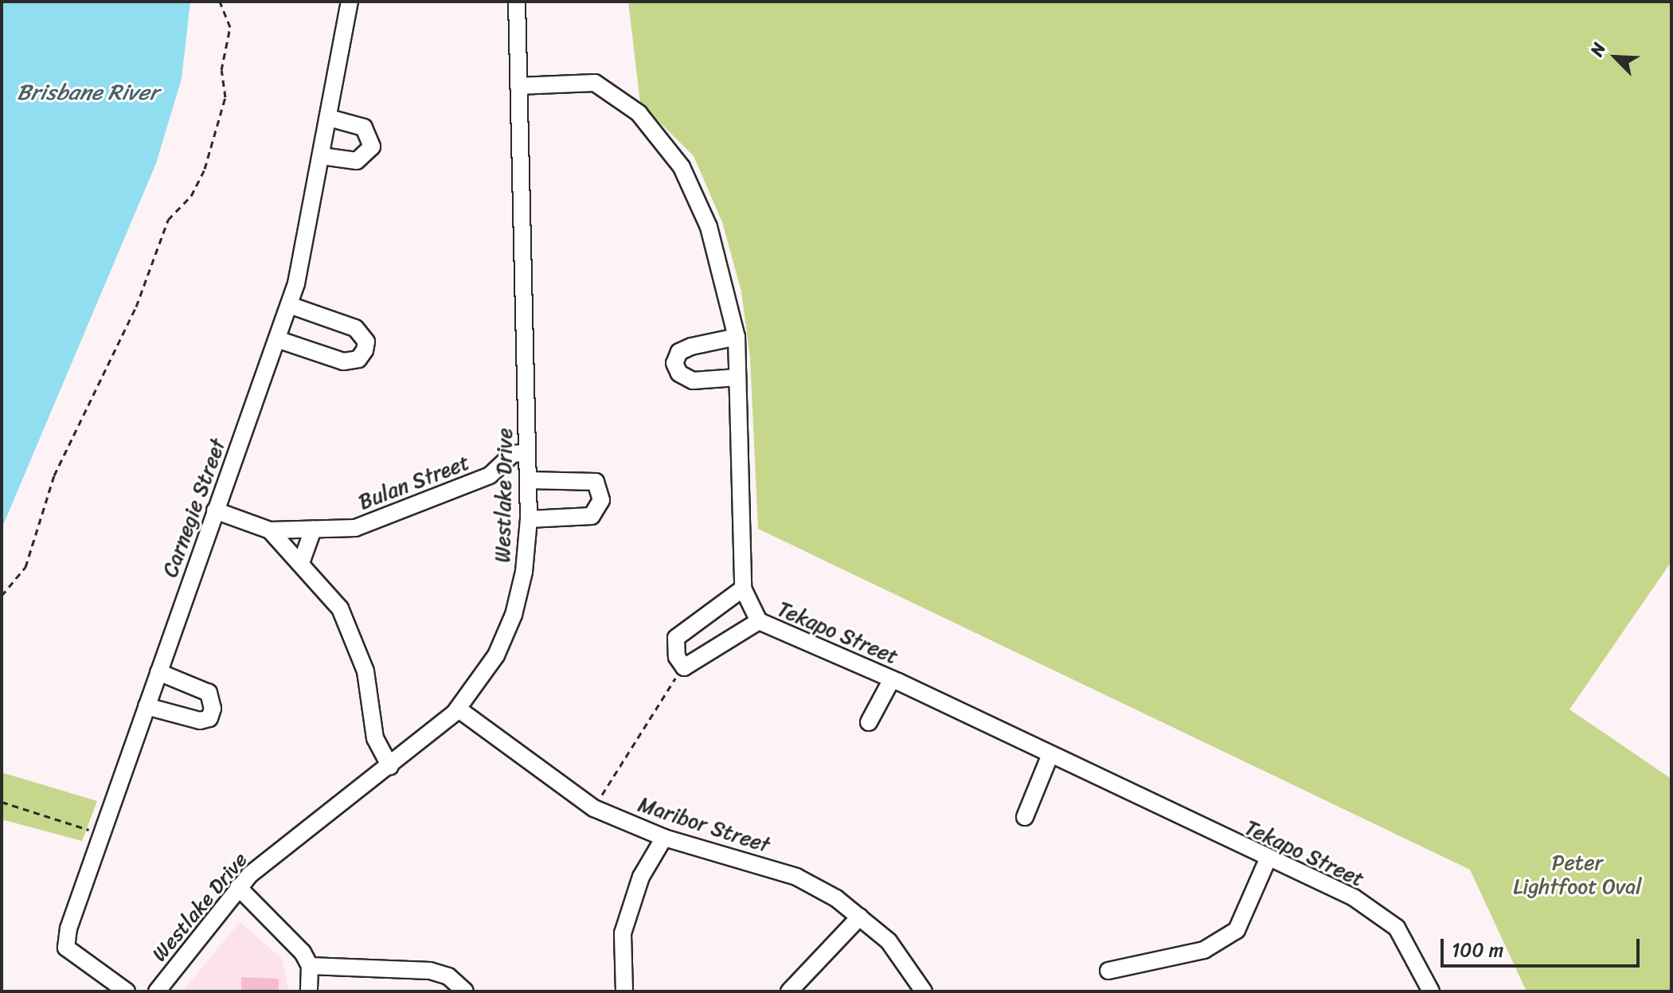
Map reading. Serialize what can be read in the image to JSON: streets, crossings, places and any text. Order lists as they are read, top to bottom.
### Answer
{
  "streets": {
    "street": [
      "Bulan Street",
      "Westlake Drive",
      "Carnegie Street",
      "Tekapo Street",
      "Maribor Street"
    ]
  },
  "crossings": [
    ["Bulan Street", "Westlake Drive"],
    ["Westlake Drive", "Tekapo Street"],
    ["Westlake Drive", "Maribor Street"]
  ],
  "water": ["Brisbane River"],
  "parks": ["Peter Lightfoot Oval"],
  "scale_bar": "100 m",
  "north": "top left"
}
